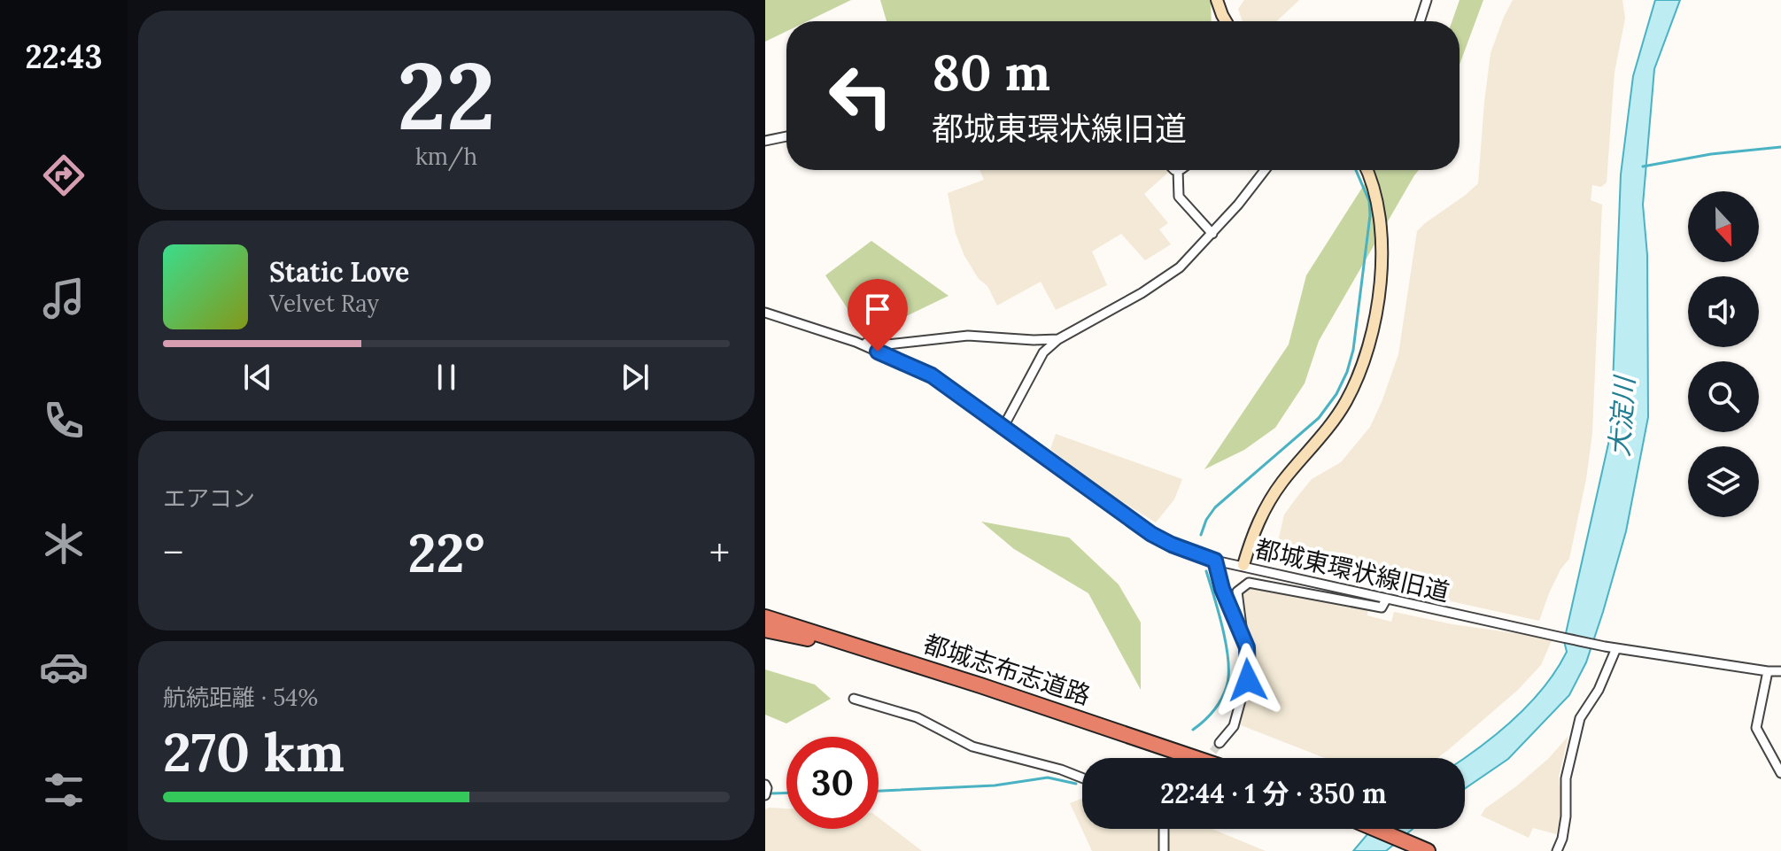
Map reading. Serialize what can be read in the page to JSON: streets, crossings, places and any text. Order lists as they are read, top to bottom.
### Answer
{
  "streets": {
    "highway": ["都城志布志道路"],
    "street": ["都城東環状線旧道"]
  },
  "water": ["大淀川"],
  "north": "bottom",
  "page": {
    "tabs": "22:43",
    "tile": [
      ["22", "km/h"],
      "エアコン",
      ["航続距離 · 54%", "270 km"]
    ],
    "turn": ["80 m", "都城東環状線旧道"],
    "song": ["Static Love", "Velvet Ray"],
    "heat": ["−", "22°", "+"],
    "limit": "30",
    "trip": "22:44 · 1 分 · 350 m"
  }
}
